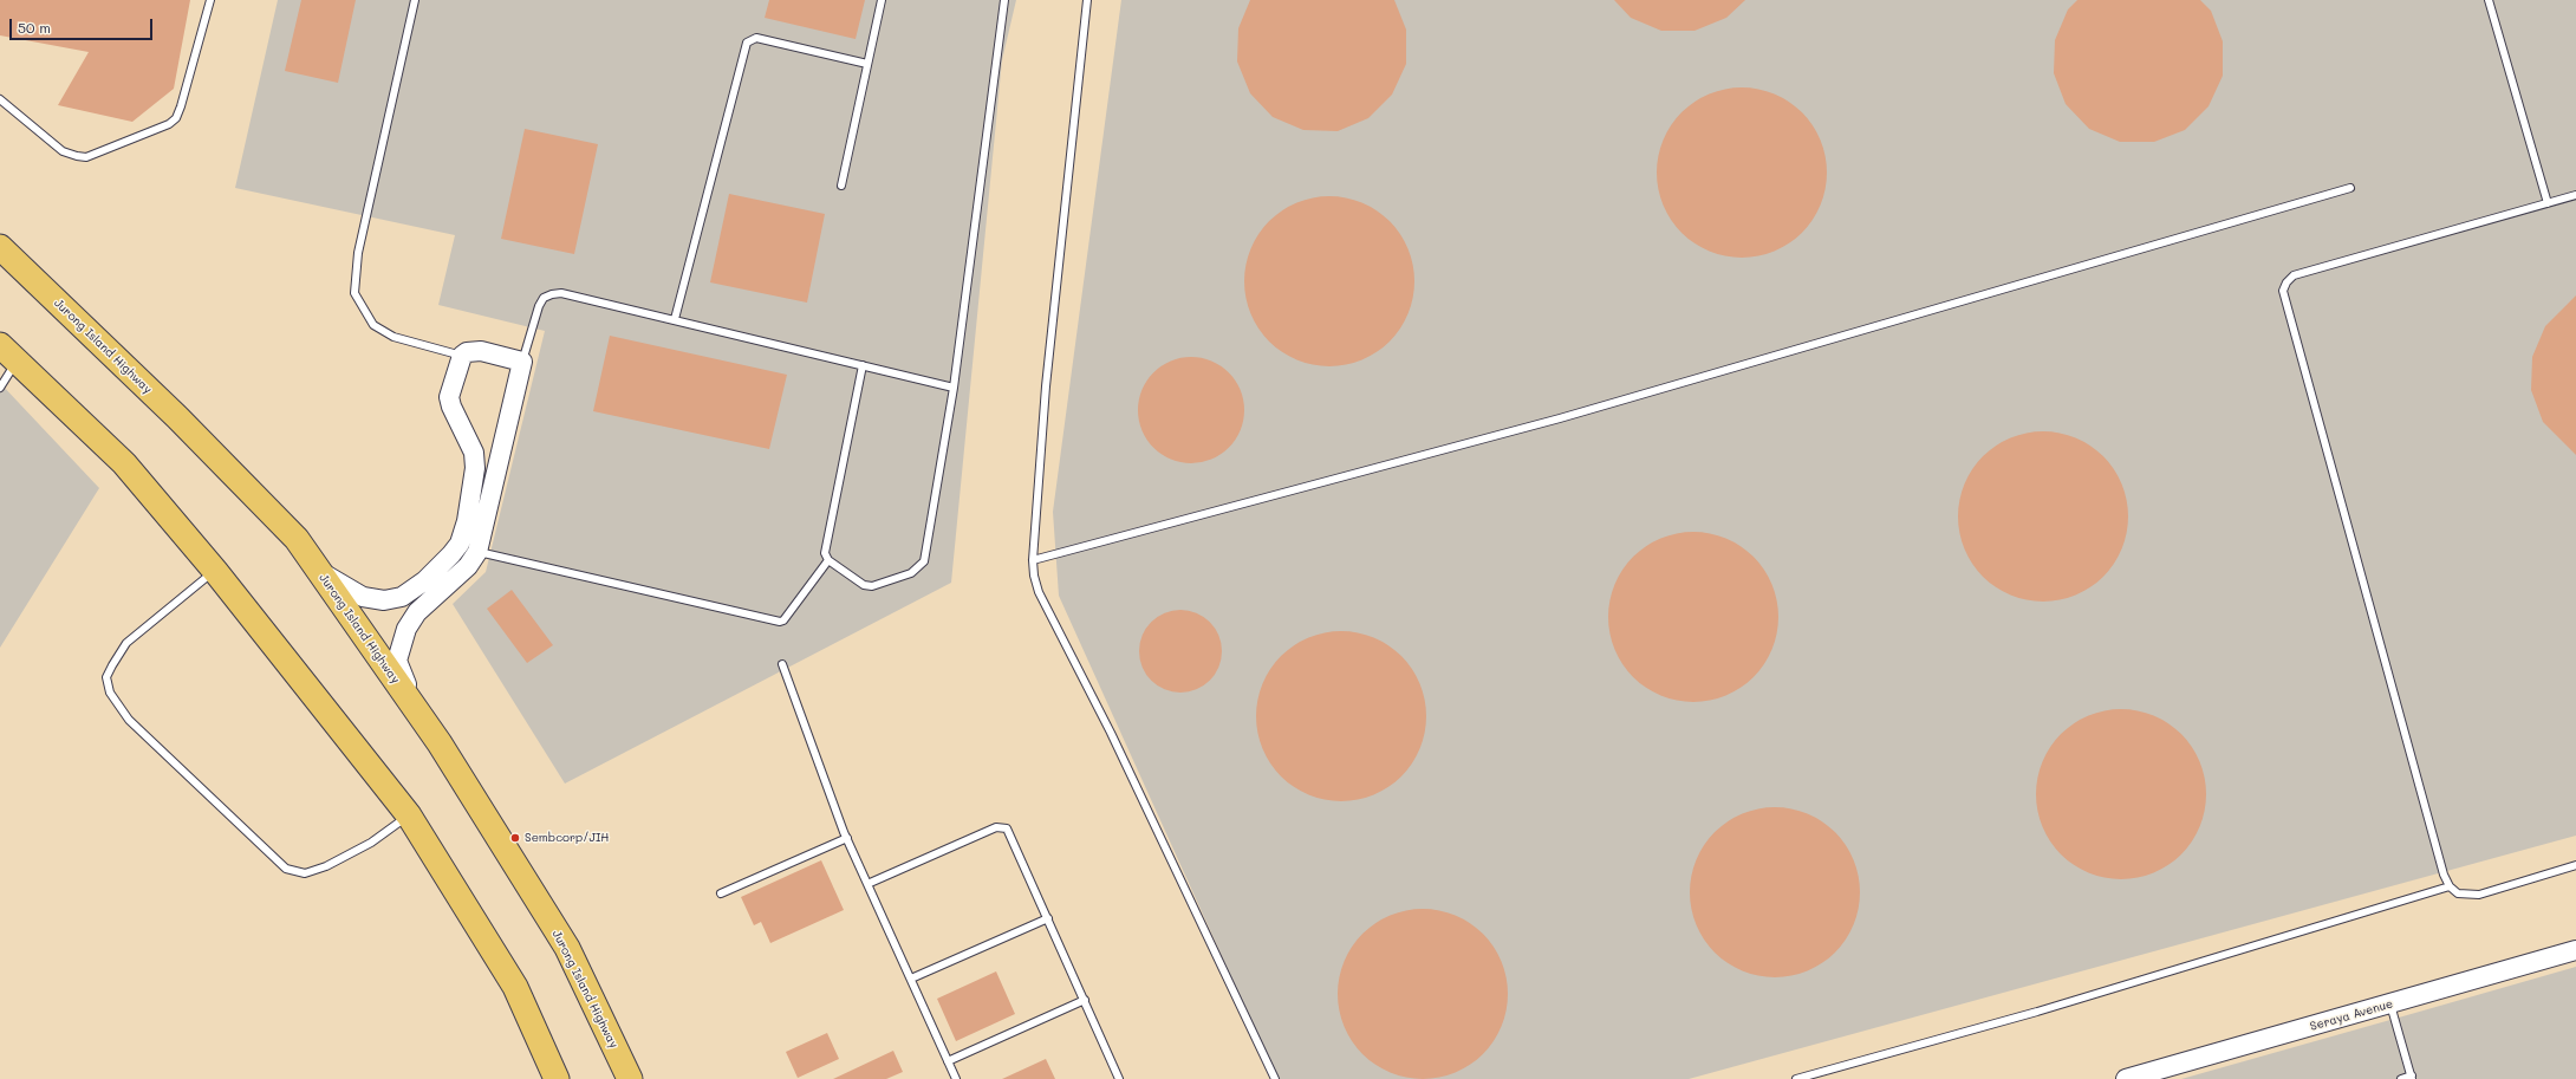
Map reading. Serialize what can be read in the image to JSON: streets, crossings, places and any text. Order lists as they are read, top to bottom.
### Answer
{
  "streets": {
    "main road": ["Jurong Island Highway"],
    "street": ["Seraya Avenue"]
  },
  "places": ["Sembcorp/JIH"],
  "scale_bar": "50 m"
}
